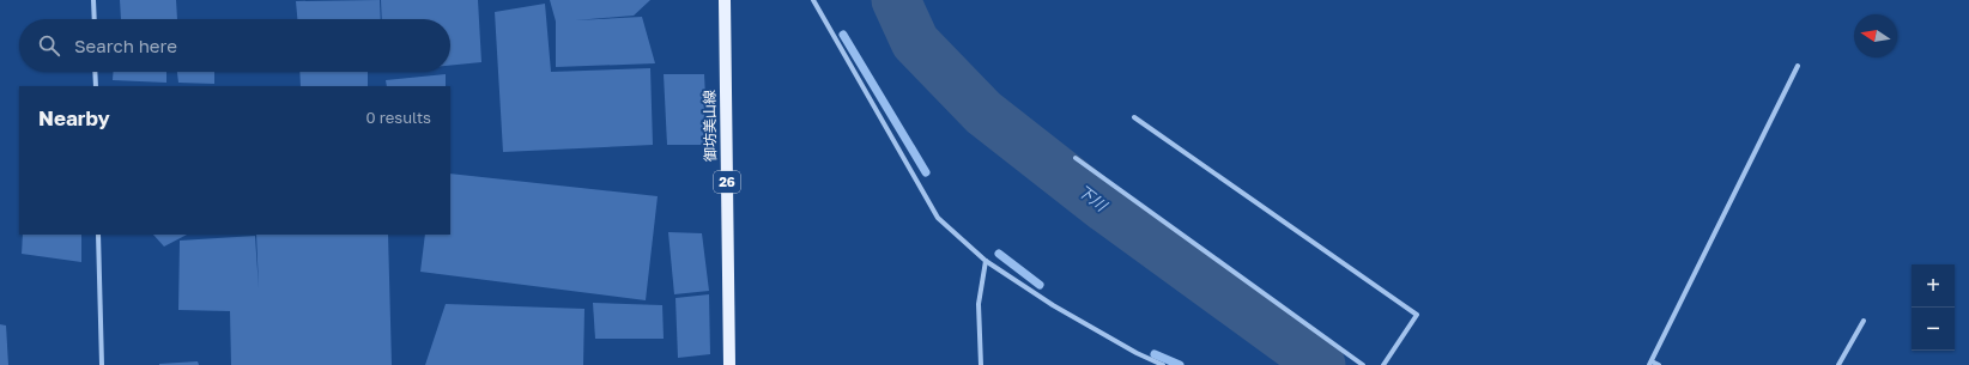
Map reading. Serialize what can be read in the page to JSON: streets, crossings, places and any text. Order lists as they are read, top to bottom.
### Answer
{
  "streets": {
    "main road": ["御坊美山線", "26"]
  },
  "water": ["下川"],
  "north": "left",
  "page": {
    "search": "Search here",
    "heading": ["Nearby", "0 results"],
    "map_buttons": ["+", "−"]
  }
}
